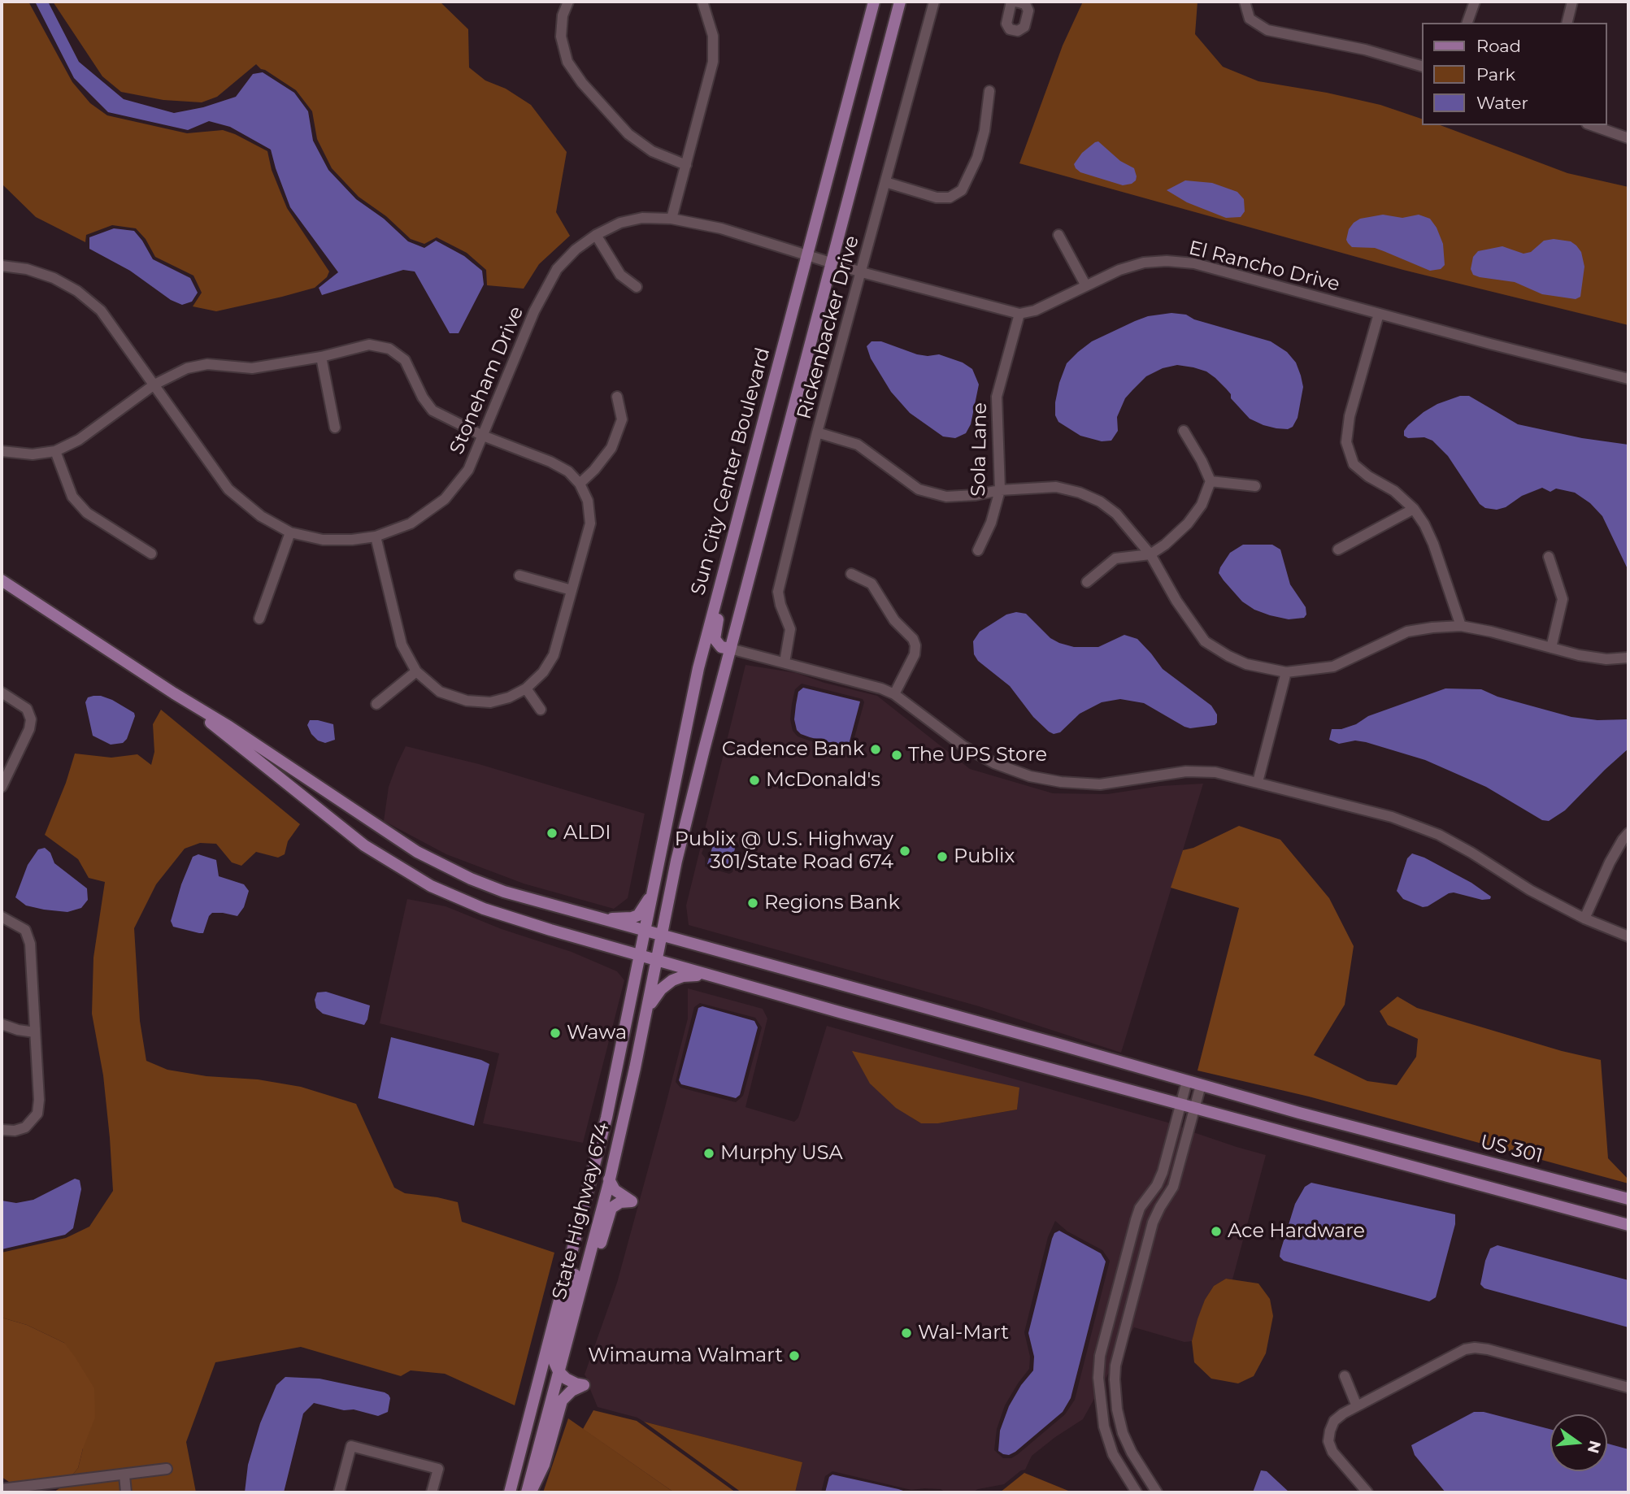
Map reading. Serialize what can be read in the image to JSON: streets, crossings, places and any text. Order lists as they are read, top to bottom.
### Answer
{
  "streets": {
    "main road": ["Sun City Center Boulevard", "US 301", "State Highway 674"],
    "street": [
      "El Rancho Drive",
      "Rickenbacker Drive",
      "Stoneham Drive",
      "Sola Lane"
    ]
  },
  "crossings": [
    ["El Rancho Drive", "Sola Lane"],
    ["Stoneham Drive", "Sun City Center Boulevard"],
    ["Sun City Center Boulevard", "US 301"],
    ["Sun City Center Boulevard", "State Highway 674"],
    ["US 301", "State Highway 674"]
  ],
  "places": [
    "Cadence Bank",
    "The UPS Store",
    "McDonald's",
    "ALDI",
    "Publix @ U.S. Highway 301/State Road 674",
    "Publix",
    "Regions Bank",
    "Wawa",
    "Murphy USA",
    "Ace Hardware",
    "Wal-Mart",
    "Wimauma Walmart"
  ],
  "legend": ["Road", "Park", "Water"],
  "north": "right"
}
